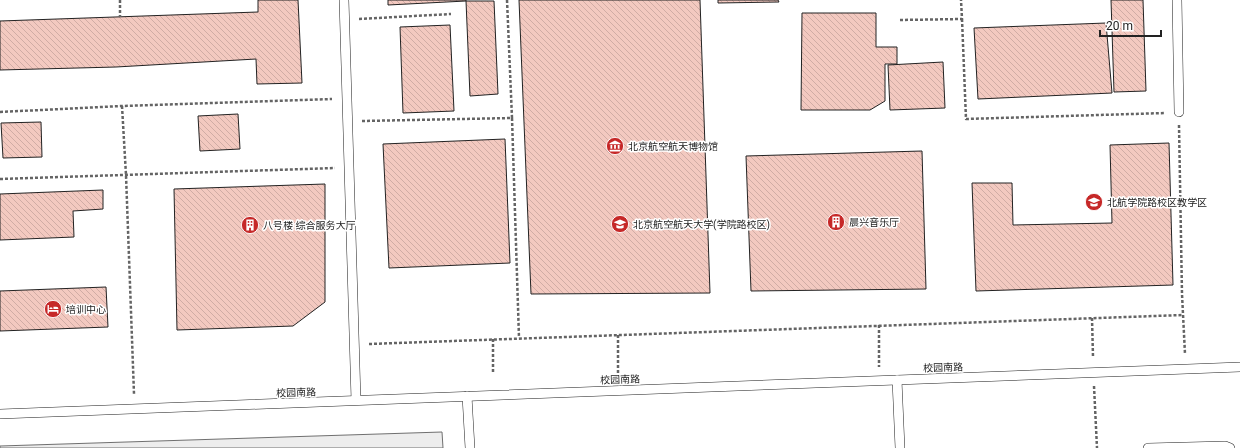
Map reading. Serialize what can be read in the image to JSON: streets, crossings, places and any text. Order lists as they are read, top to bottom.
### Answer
{
  "streets": {
    "lane": ["校园南路"]
  },
  "places": {
    "museum": ["北京航空航天博物馆"],
    "school or university": ["北航学院路校区教学区", "北京航空航天大学(学院路校区)"],
    "building": ["晨兴音乐厅", "八号楼 综合服务大厅"],
    "hotel": ["培训中心"]
  },
  "scale_bar": "20 m"
}
